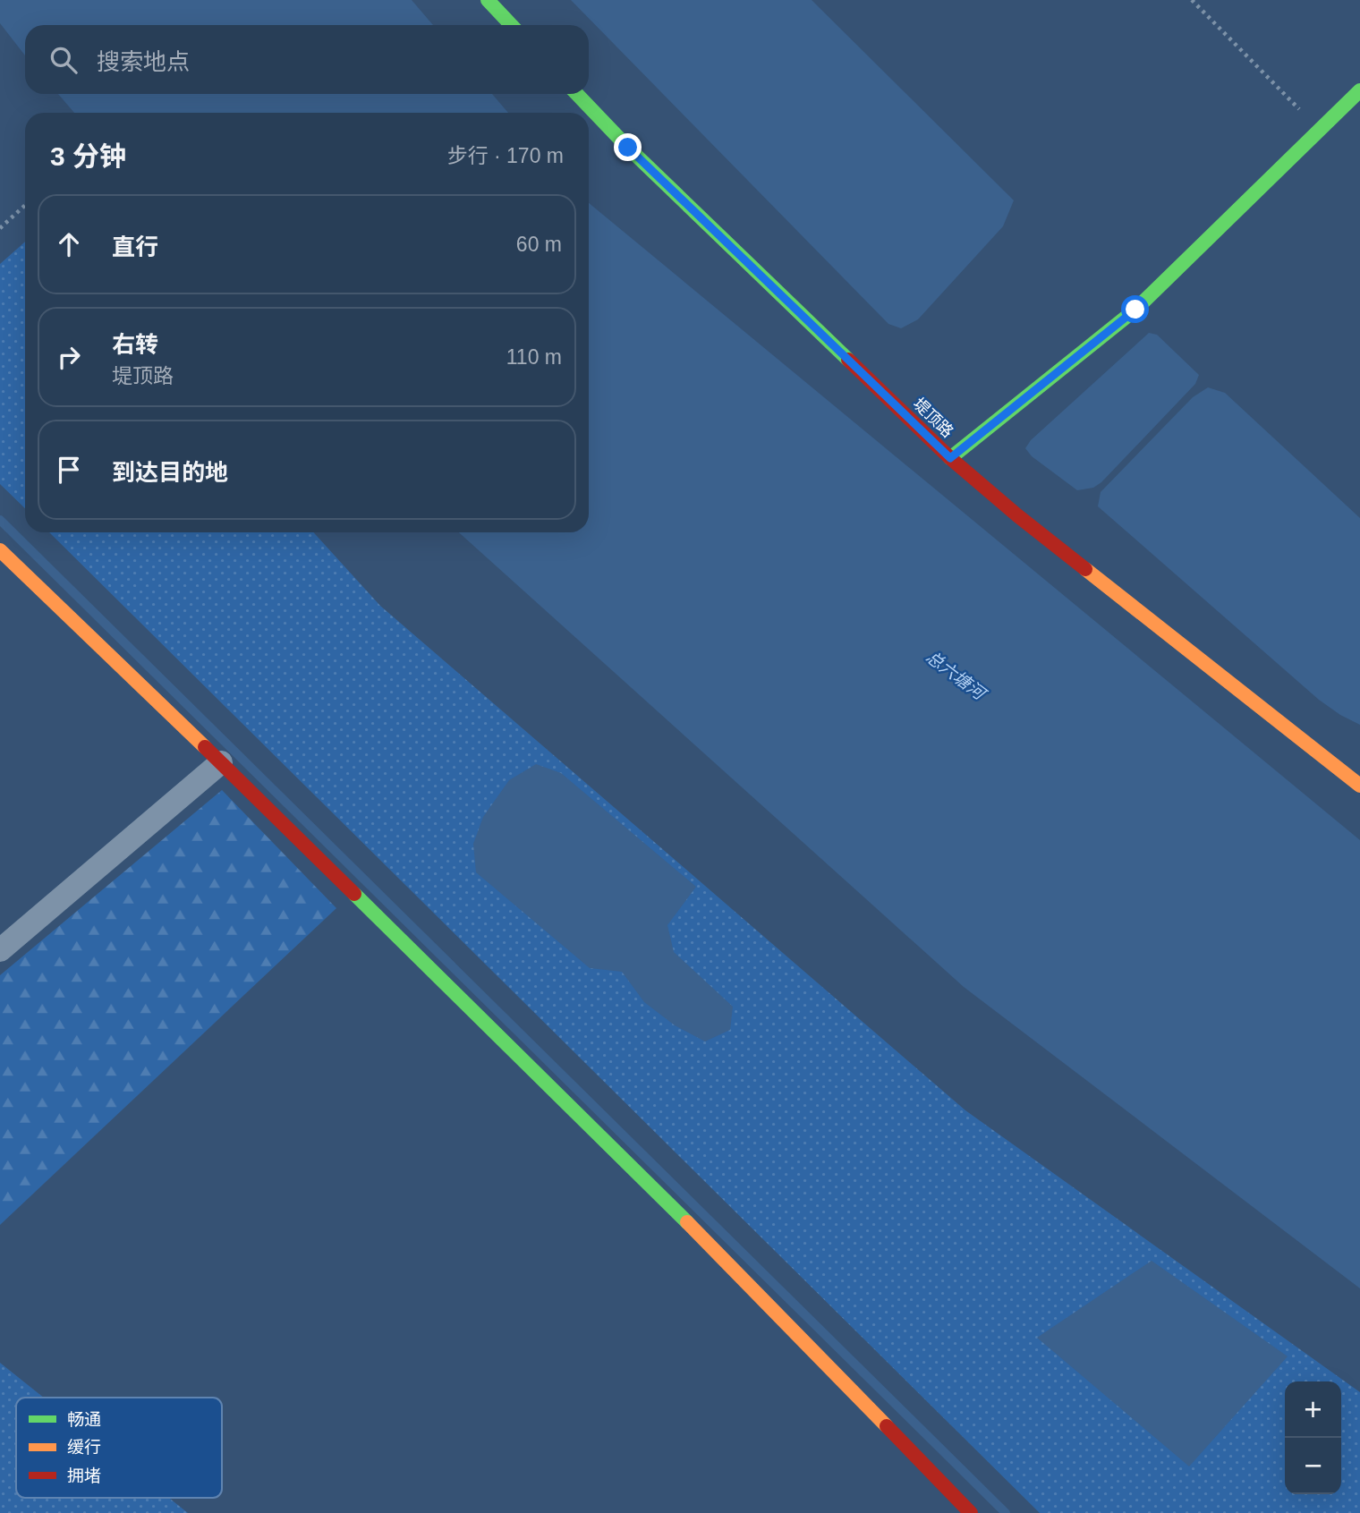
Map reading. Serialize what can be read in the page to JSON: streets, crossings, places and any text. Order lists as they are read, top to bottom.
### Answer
{
  "streets": {
    "street": ["堤顶路"]
  },
  "water": ["总六塘河"],
  "legend": ["畅通", "缓行", "拥堵"],
  "page": {
    "search": "搜索地点",
    "heading": ["3 分钟", "步行 · 170 m"],
    "list": [
      ["直行", "60 m"],
      ["右转", "堤顶路", "110 m"],
      "到达目的地"
    ],
    "map_buttons": ["+", "−"]
  }
}
